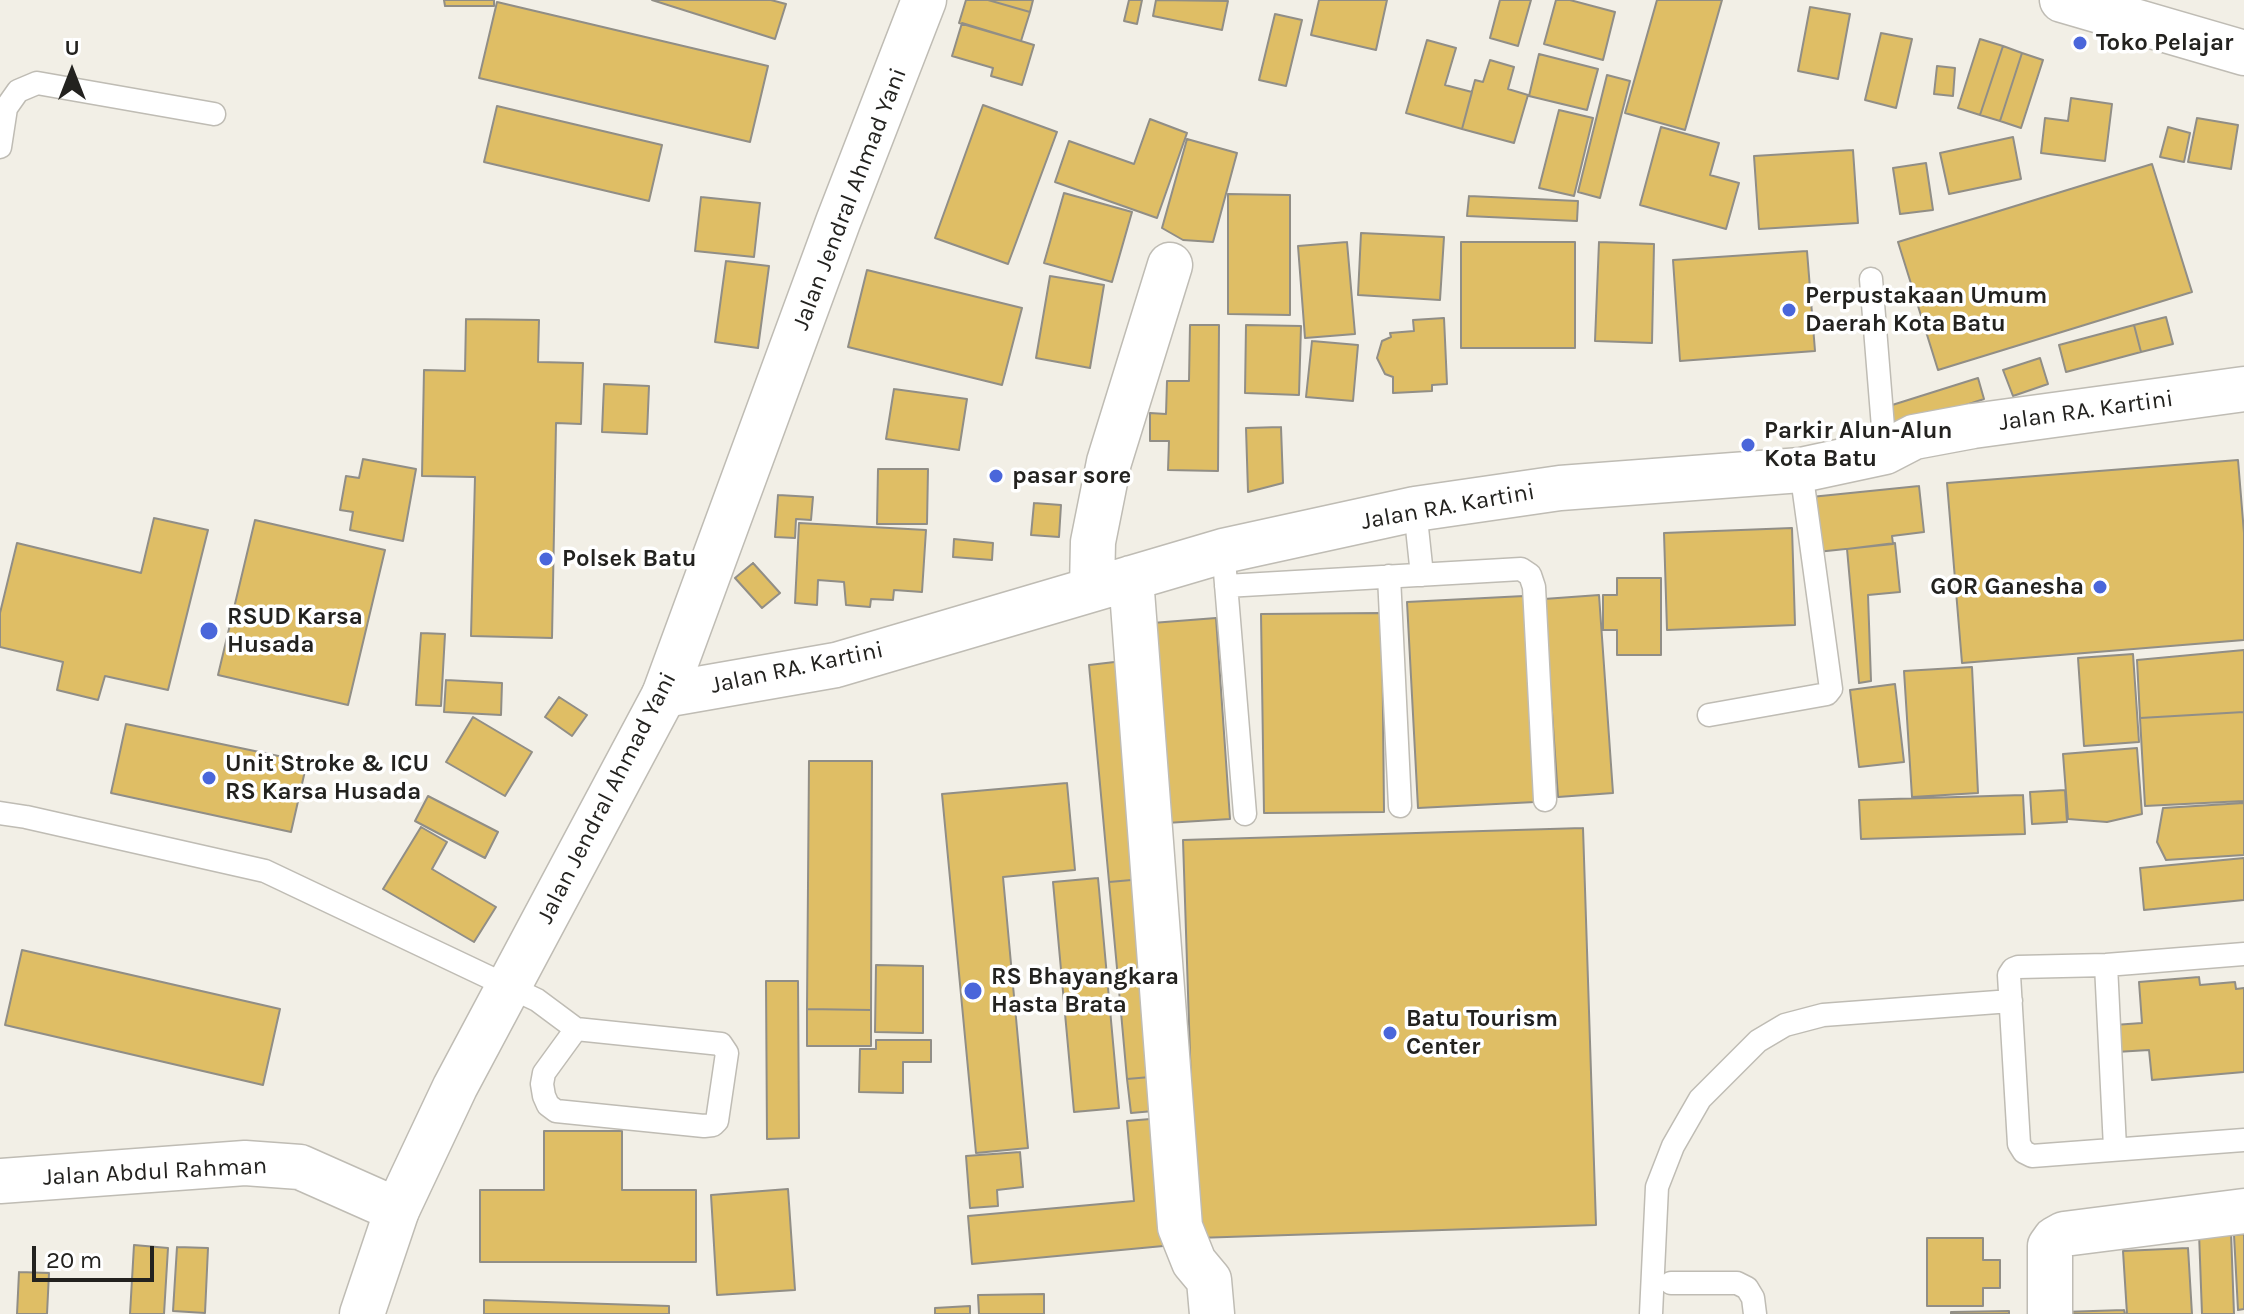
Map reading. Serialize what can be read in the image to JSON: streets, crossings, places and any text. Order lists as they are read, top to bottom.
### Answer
{
  "streets": {
    "street": ["Jalan Jendral Ahmad Yani", "Jalan RA. Kartini", "Jalan Abdul Rahman"]
  },
  "crossings": [
    ["Jalan Jendral Ahmad Yani", "Jalan RA. Kartini"],
    ["Jalan Jendral Ahmad Yani", "Jalan Abdul Rahman"]
  ],
  "places": [
    "Toko Pelajar",
    "Perpustakaan Umum Daerah Kota Batu",
    "Parkir Alun-Alun Kota Batu",
    "pasar sore",
    "Polsek Batu",
    "GOR Ganesha",
    "RSUD Karsa Husada",
    "Unit Stroke & ICU RS Karsa Husada",
    "RS Bhayangkara Hasta Brata",
    "Batu Tourism Center"
  ],
  "scale_bar": "20 m",
  "north": "top"
}
